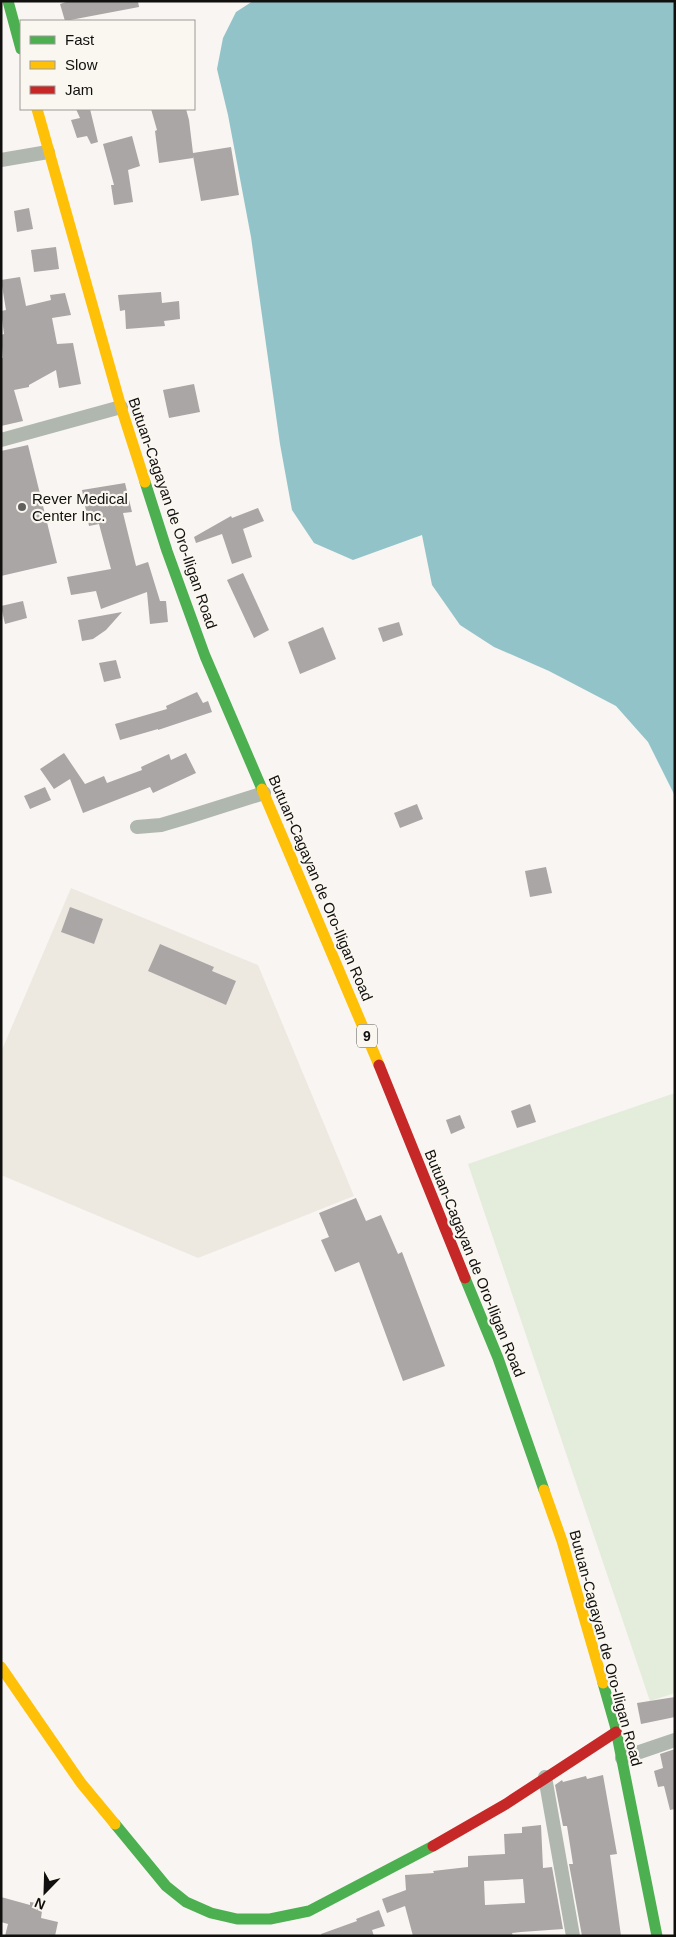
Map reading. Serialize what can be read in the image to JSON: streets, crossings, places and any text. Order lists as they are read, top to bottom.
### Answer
{
  "streets": {
    "main road": ["Butuan-Cagayan de Oro-Iligan Road", "9"]
  },
  "places": ["Rever Medical Center Inc."],
  "legend": ["Fast", "Slow", "Jam"],
  "north": "bottom left"
}
